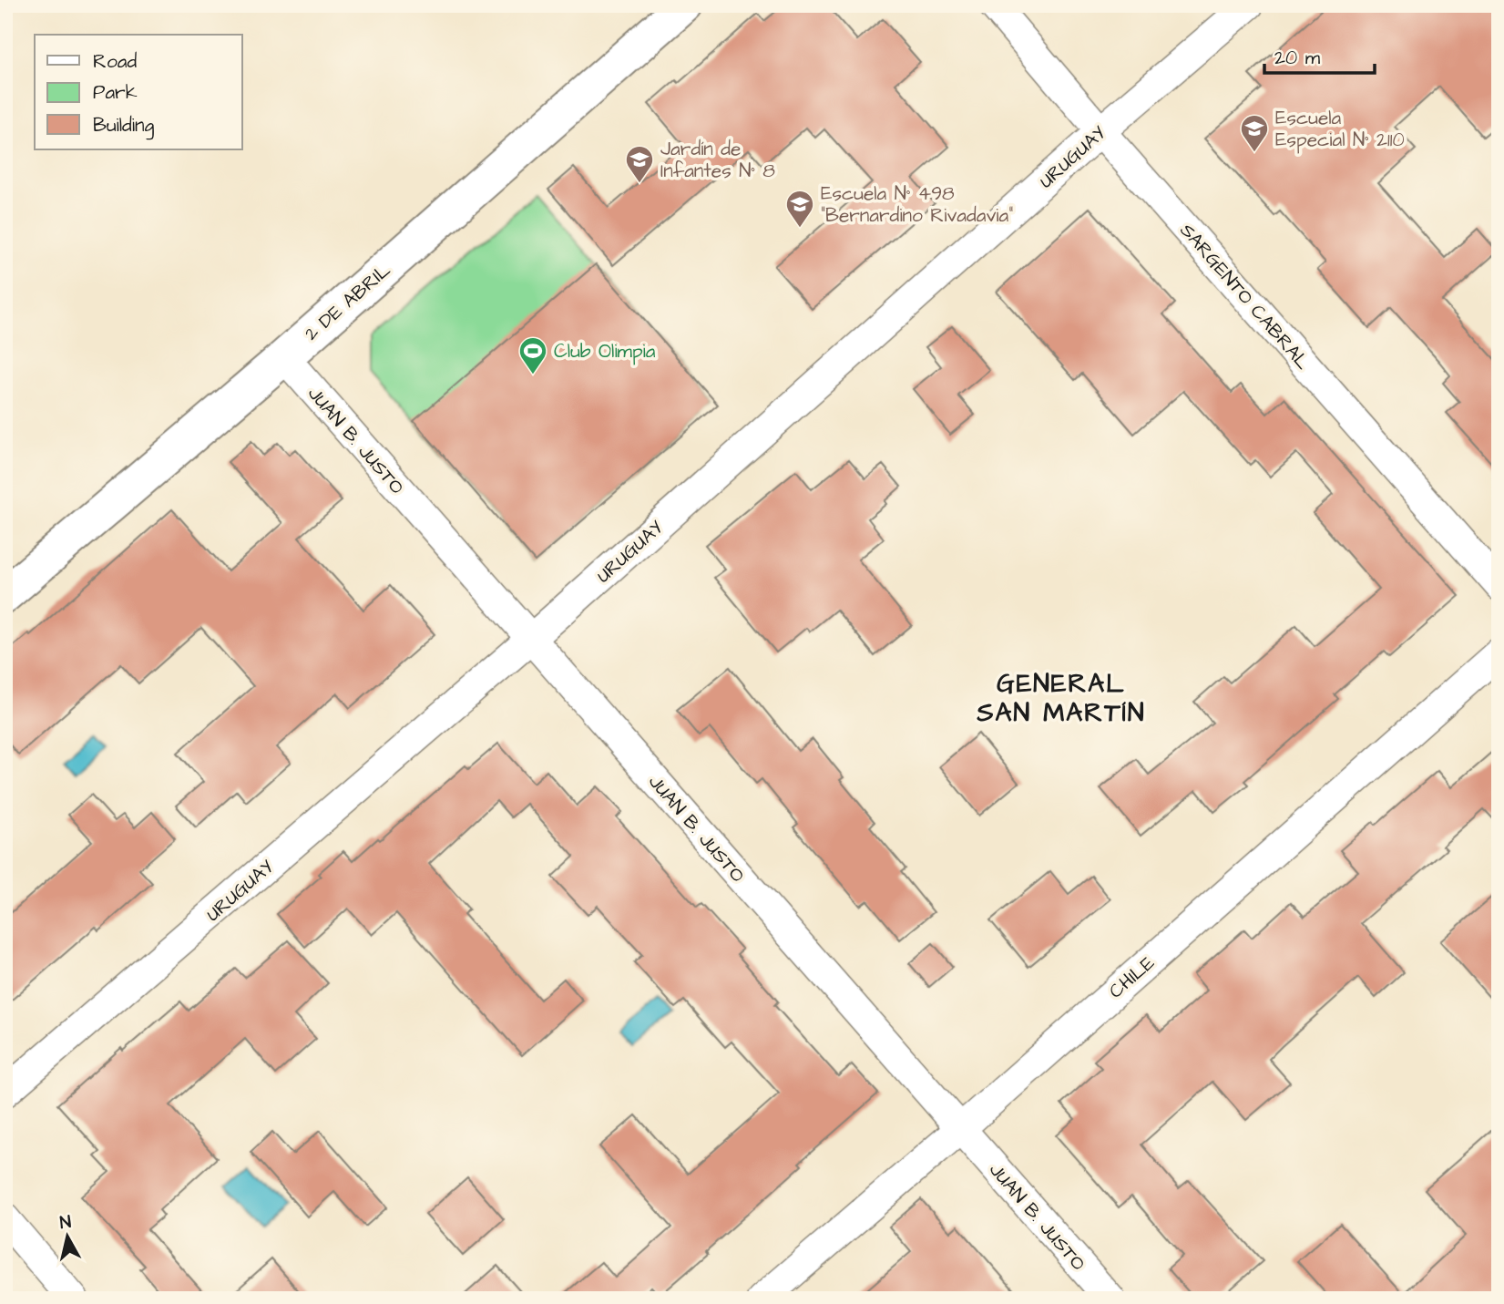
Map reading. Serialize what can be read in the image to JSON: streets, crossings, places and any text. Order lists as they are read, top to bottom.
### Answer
{
  "streets": {
    "main road": ["2 DE ABRIL"],
    "street": [
      "URUGUAY",
      "SARGENTO CABRAL",
      "JUAN B. JUSTO",
      "CHILE"
    ]
  },
  "crossings": [
    ["URUGUAY", "SARGENTO CABRAL"],
    ["URUGUAY", "JUAN B. JUSTO"],
    ["2 DE ABRIL", "JUAN B. JUSTO"],
    ["JUAN B. JUSTO", "CHILE"]
  ],
  "districts": ["GENERAL SAN MARTÍN"],
  "places": {
    "school or university": ["Escuela Especial N° 2110", "Jardín de Infantes N° 8", "Escuela N° 498 \"Bernardino Rivadavia\""],
    "sports": ["Club Olimpia"]
  },
  "legend": ["Road", "Park", "Building"],
  "scale_bar": "20 m",
  "north": "top"
}
